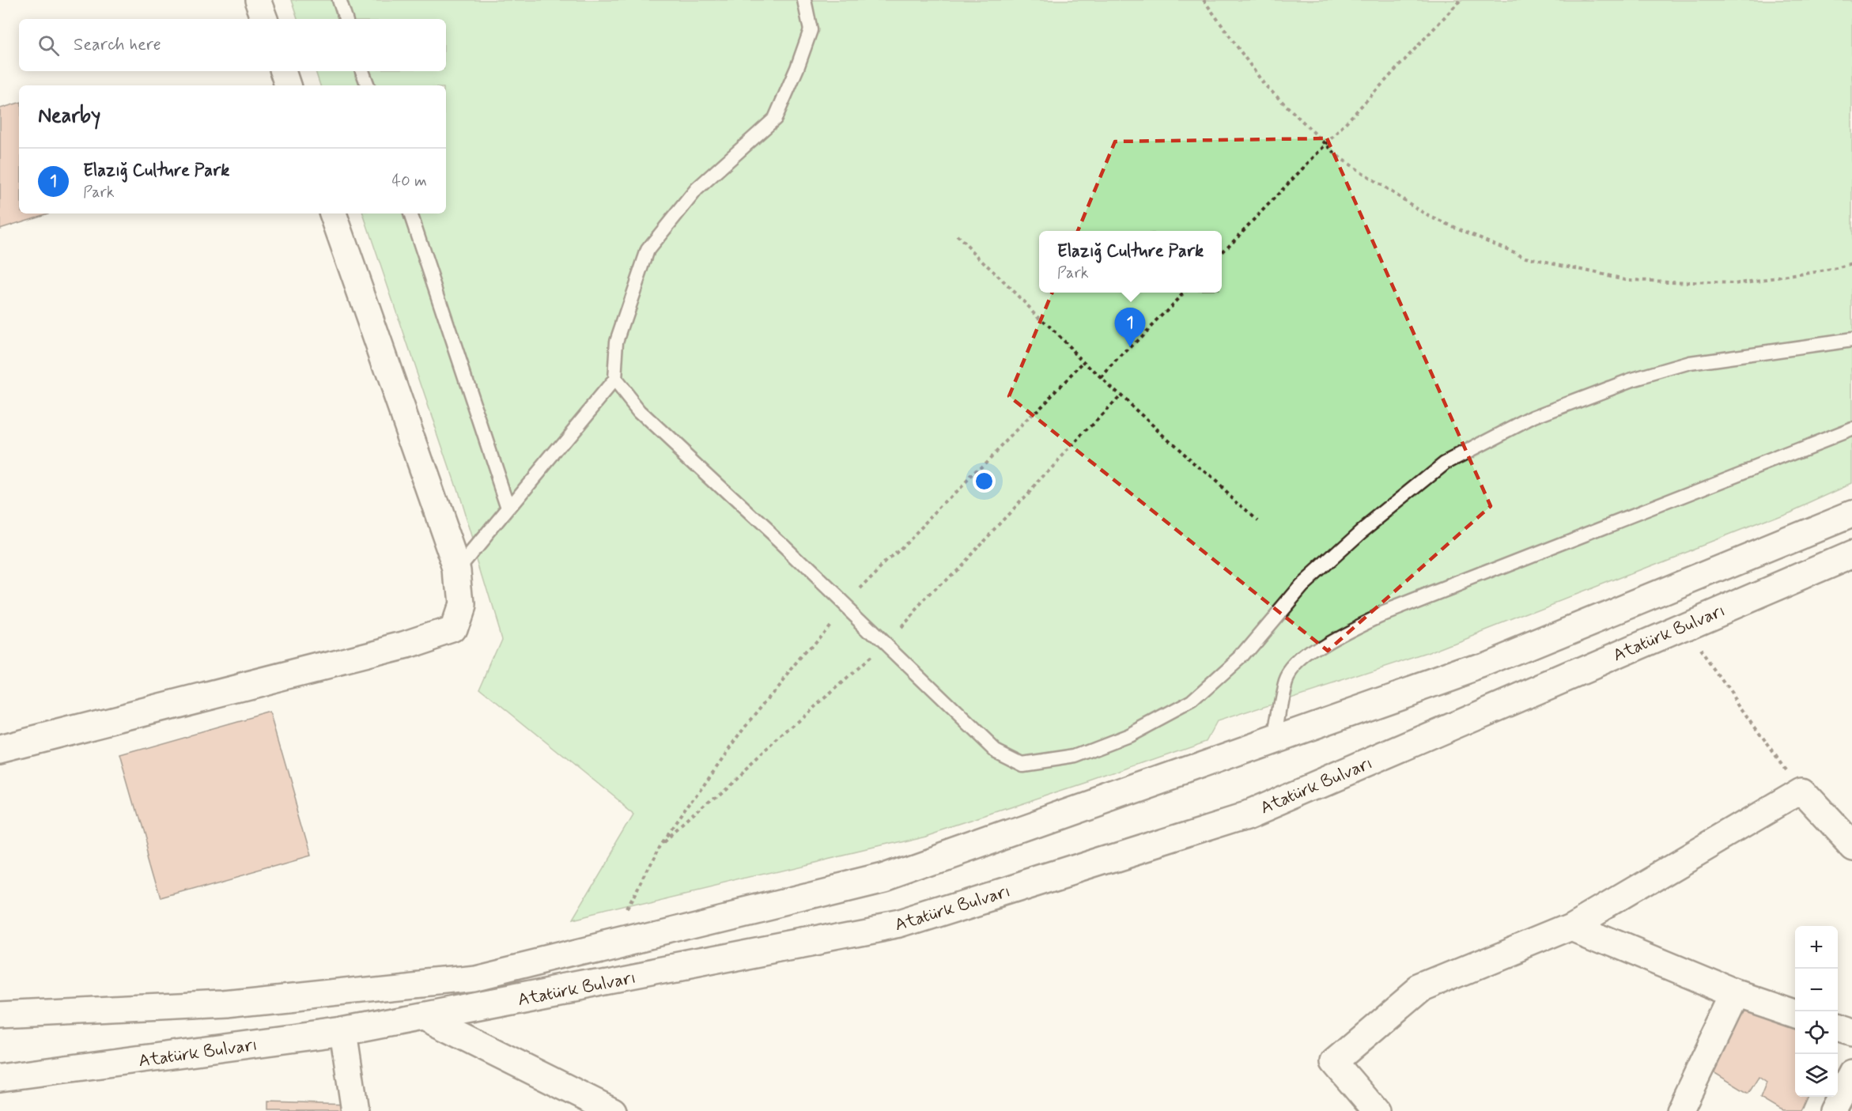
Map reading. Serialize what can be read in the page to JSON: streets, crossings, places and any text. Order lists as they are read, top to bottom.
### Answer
{
  "streets": {
    "main road": ["Atatürk Bulvarı"]
  },
  "page": {
    "search": "Search here",
    "heading": "Nearby",
    "list": [
      {
        "mark": "1",
        "name": "Elazığ Culture Park",
        "note": "Park",
        "value": "40 m"
      }
    ],
    "popup": ["Elazığ Culture Park", "Park"],
    "pins": "1",
    "map_buttons": ["+", "−"]
  }
}
